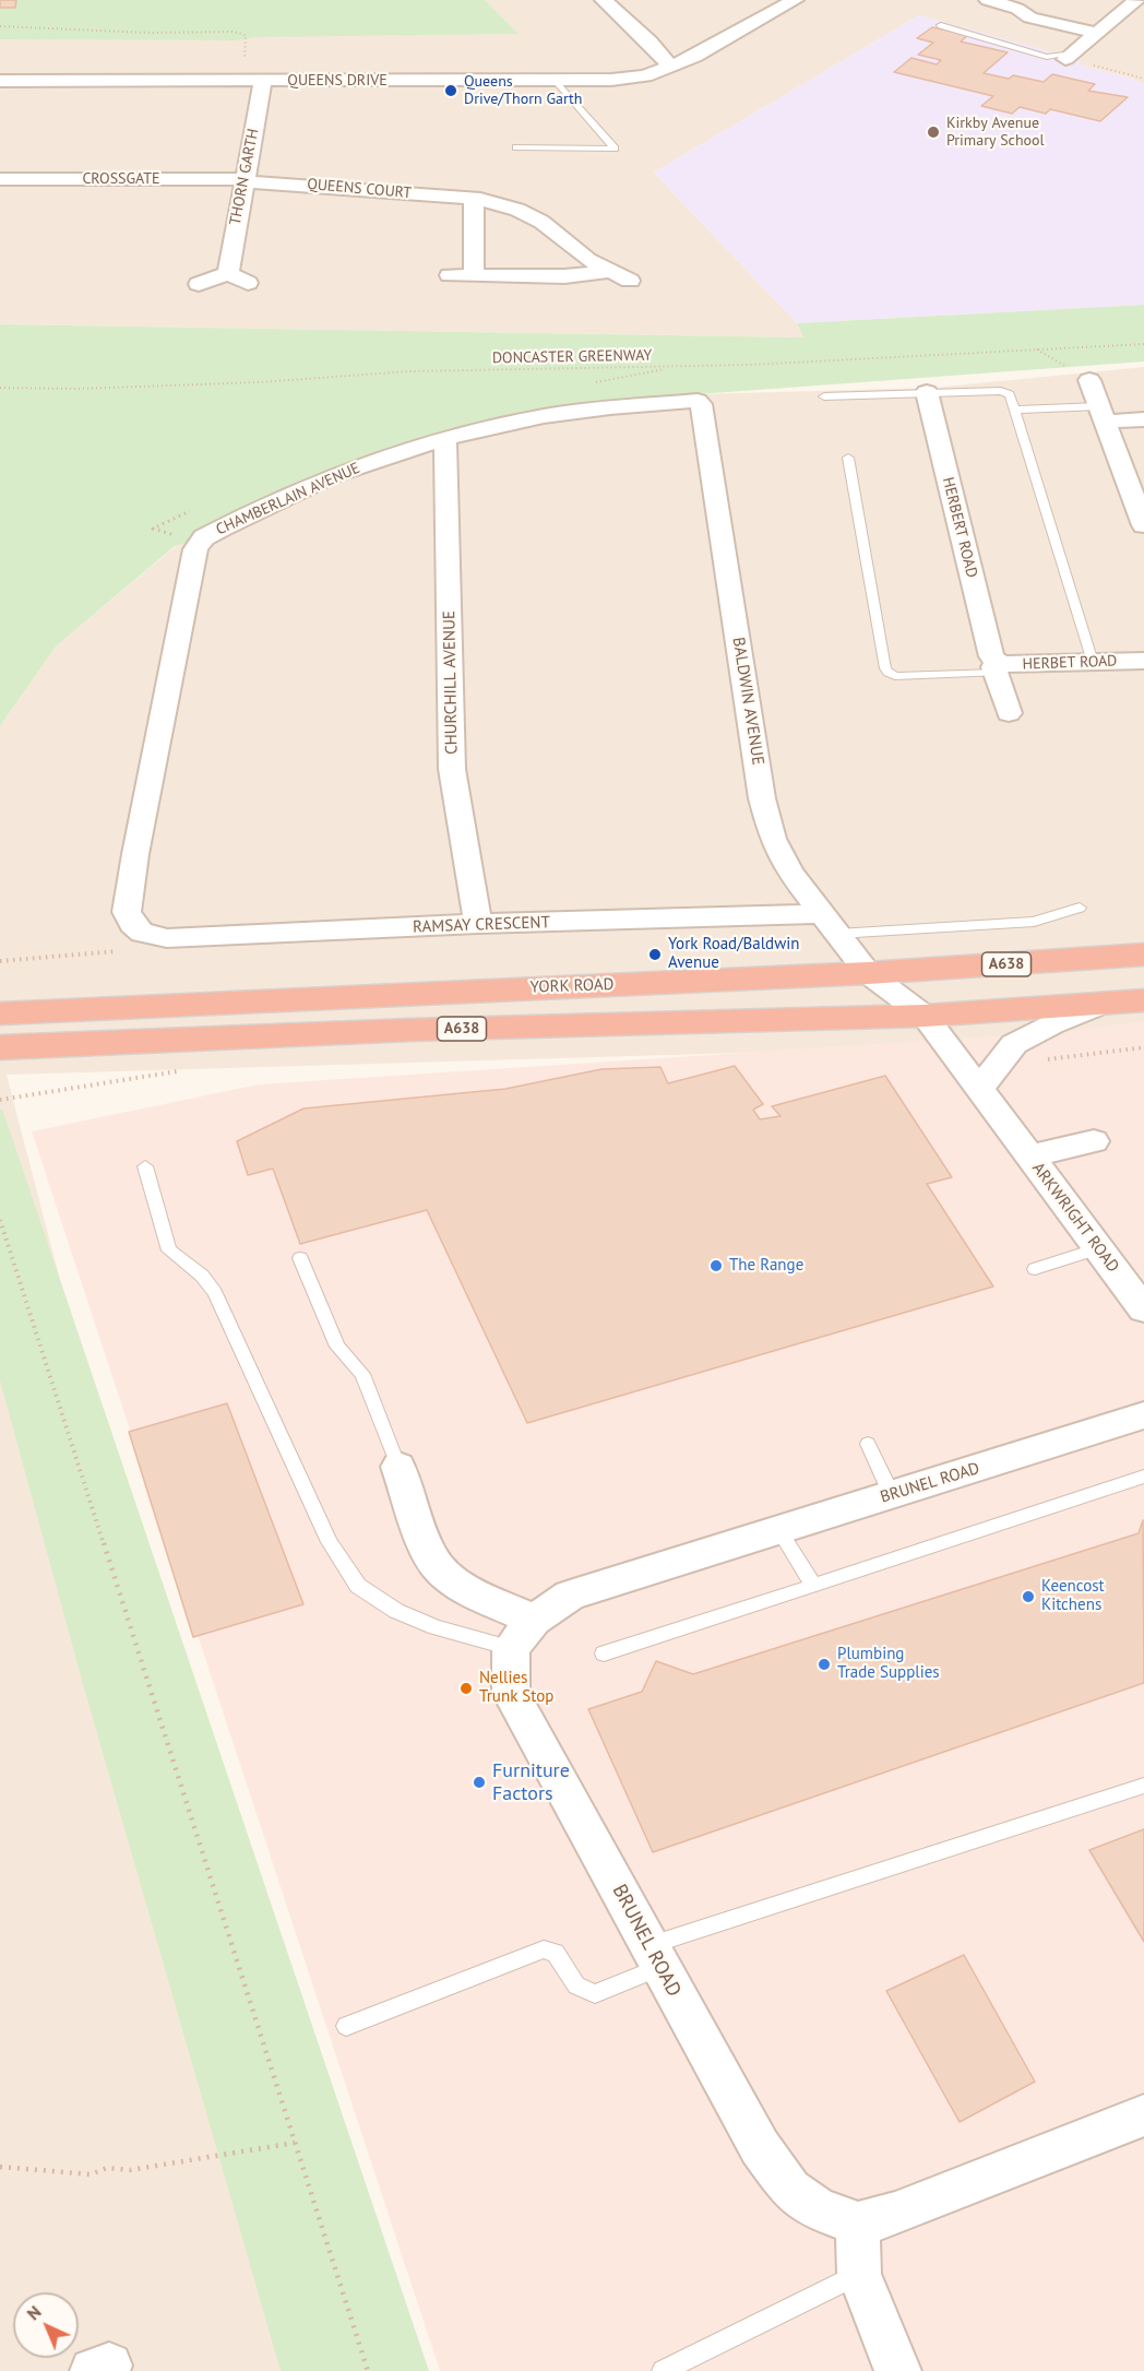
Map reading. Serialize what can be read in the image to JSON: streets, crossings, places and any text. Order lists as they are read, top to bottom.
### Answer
{
  "streets": {
    "highway": ["A638", "YORK ROAD"],
    "street": [
      "QUEENS DRIVE",
      "THORN GARTH",
      "CROSSGATE",
      "QUEENS COURT",
      "CHAMBERLAIN AVENUE",
      "HERBERT ROAD",
      "HERBET ROAD",
      "CHURCHILL AVENUE",
      "BALDWIN AVENUE",
      "RAMSAY CRESCENT",
      "ARKWRIGHT ROAD",
      "BRUNEL ROAD"
    ],
    "path": ["DONCASTER GREENWAY"]
  },
  "crossings": [
    ["QUEENS DRIVE", "THORN GARTH"],
    ["THORN GARTH", "CROSSGATE"],
    ["THORN GARTH", "QUEENS COURT"],
    ["CROSSGATE", "QUEENS COURT"],
    ["CHAMBERLAIN AVENUE", "CHURCHILL AVENUE"],
    ["CHAMBERLAIN AVENUE", "BALDWIN AVENUE"],
    ["CHAMBERLAIN AVENUE", "RAMSAY CRESCENT"],
    ["HERBERT ROAD", "HERBET ROAD"],
    ["CHURCHILL AVENUE", "RAMSAY CRESCENT"],
    ["BALDWIN AVENUE", "RAMSAY CRESCENT"],
    ["BALDWIN AVENUE", "YORK ROAD"],
    ["BALDWIN AVENUE", "ARKWRIGHT ROAD"],
    ["A638", "ARKWRIGHT ROAD"],
    ["YORK ROAD", "ARKWRIGHT ROAD"]
  ],
  "places": [
    "Queens Drive/Thorn Garth",
    "Kirkby Avenue Primary School",
    "York Road/Baldwin Avenue",
    "The Range",
    "Keencost Kitchens",
    "Plumbing Trade Supplies",
    "Nellies Trunk Stop",
    "Furniture Factors"
  ],
  "north": "top left"
}
